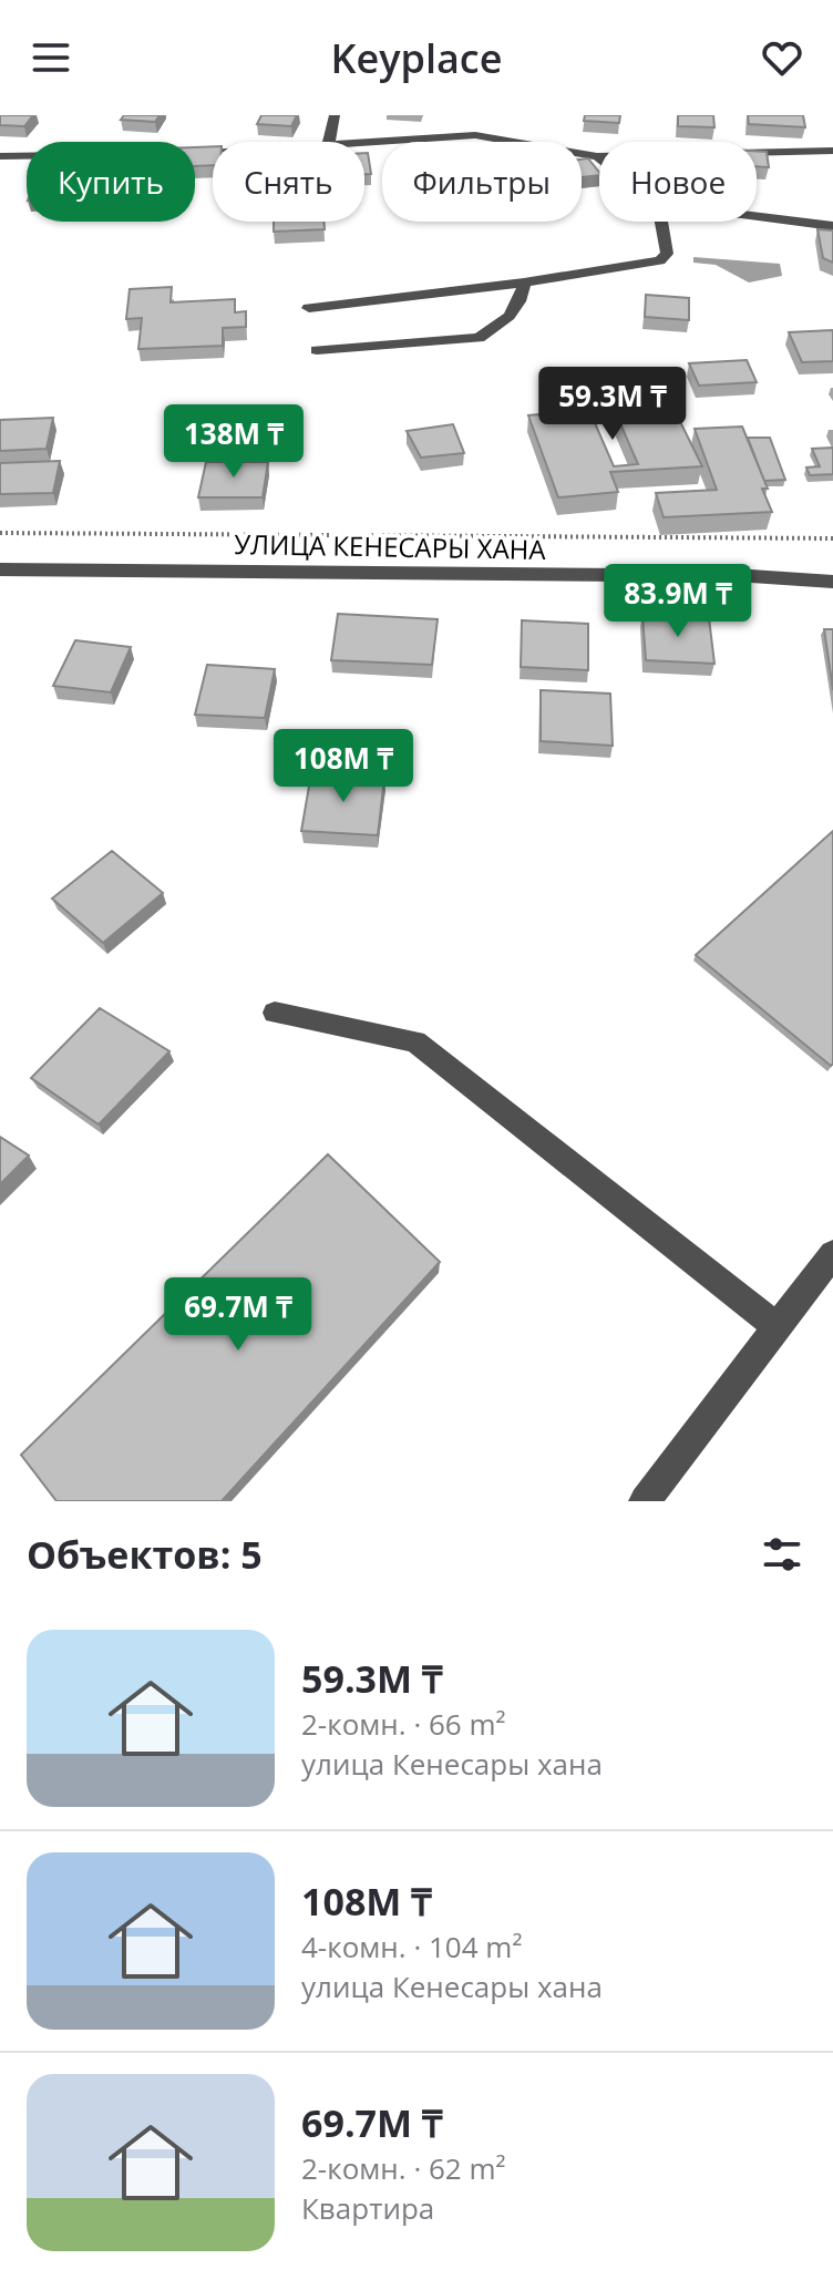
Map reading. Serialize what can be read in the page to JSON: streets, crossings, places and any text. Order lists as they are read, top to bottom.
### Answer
{
  "streets": {
    "street": ["УЛИЦА КЕНЕСАРЫ ХАНА"]
  },
  "page": {
    "header": "Keyplace",
    "chip": [
      "Купить",
      "Снять",
      "Фильтры",
      "Новое"
    ],
    "price": [
      "59.3M ₸",
      "138M ₸",
      "83.9M ₸",
      "108M ₸",
      "69.7M ₸"
    ],
    "heading": "Объектов: 5",
    "list": [
      {
        "name": "59.3M ₸",
        "note": "2-комн. · 66 m² · улица Кенесары хана"
      },
      {
        "name": "108M ₸",
        "note": "4-комн. · 104 m² · улица Кенесары хана"
      },
      {
        "name": "69.7M ₸",
        "note": "2-комн. · 62 m² · Квартира"
      }
    ]
  }
}
